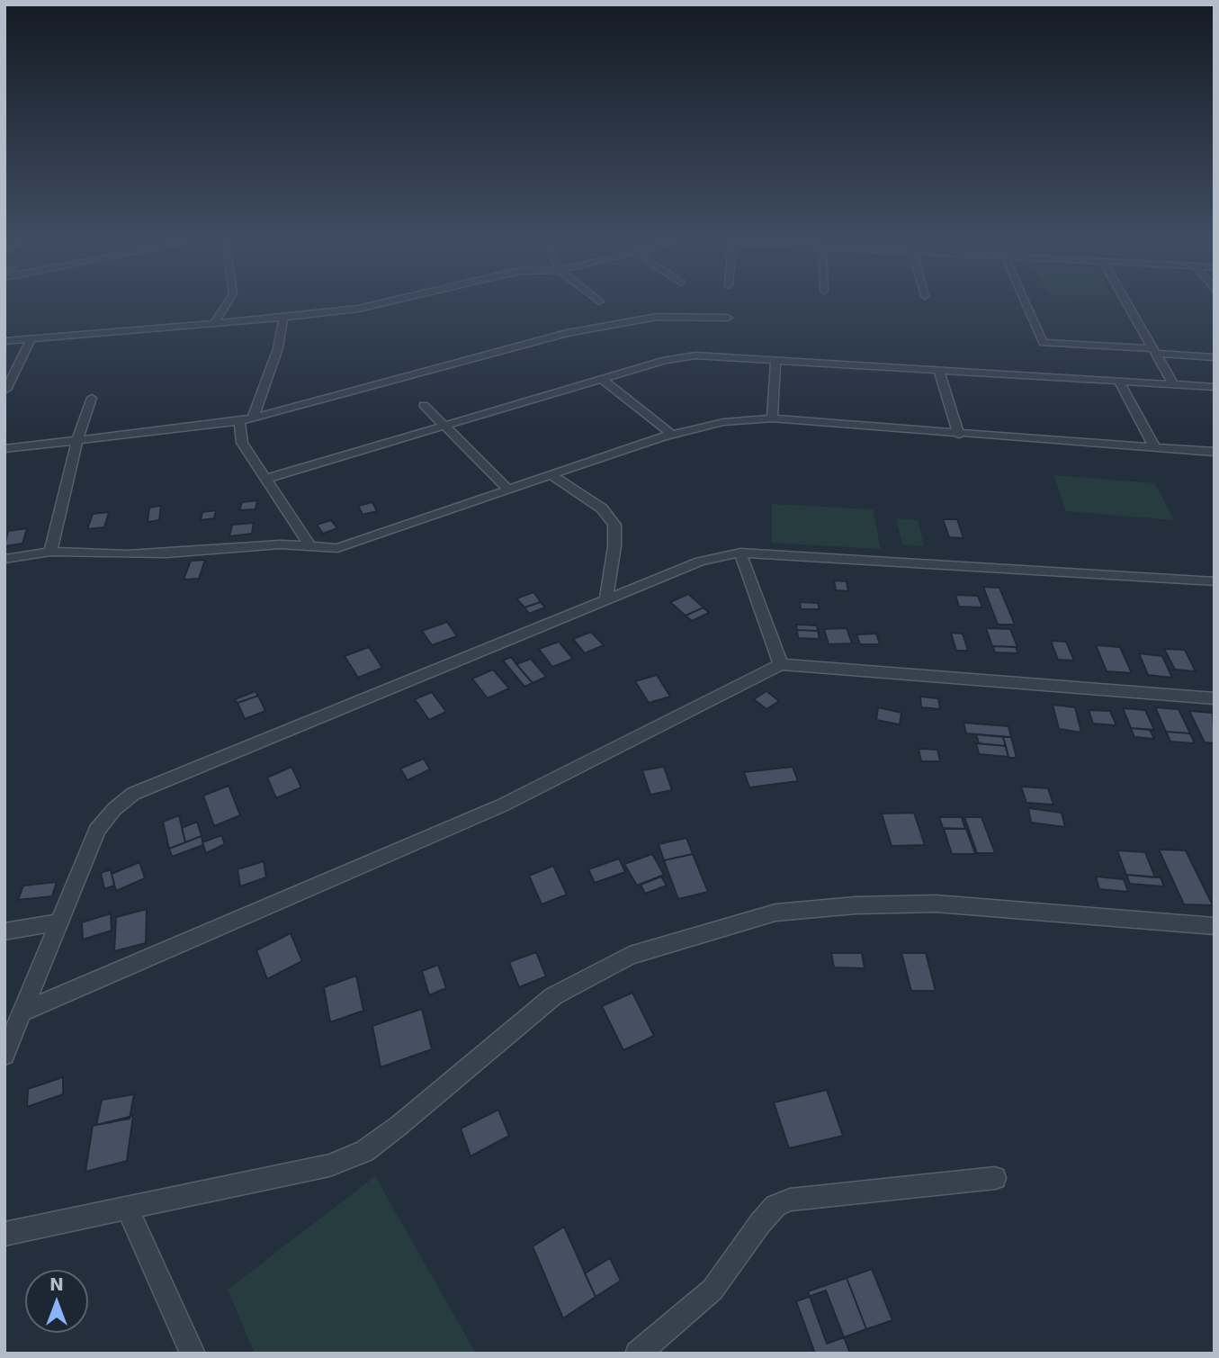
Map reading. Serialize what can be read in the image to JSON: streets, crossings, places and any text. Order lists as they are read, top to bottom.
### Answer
{
  "north": "top"
}
